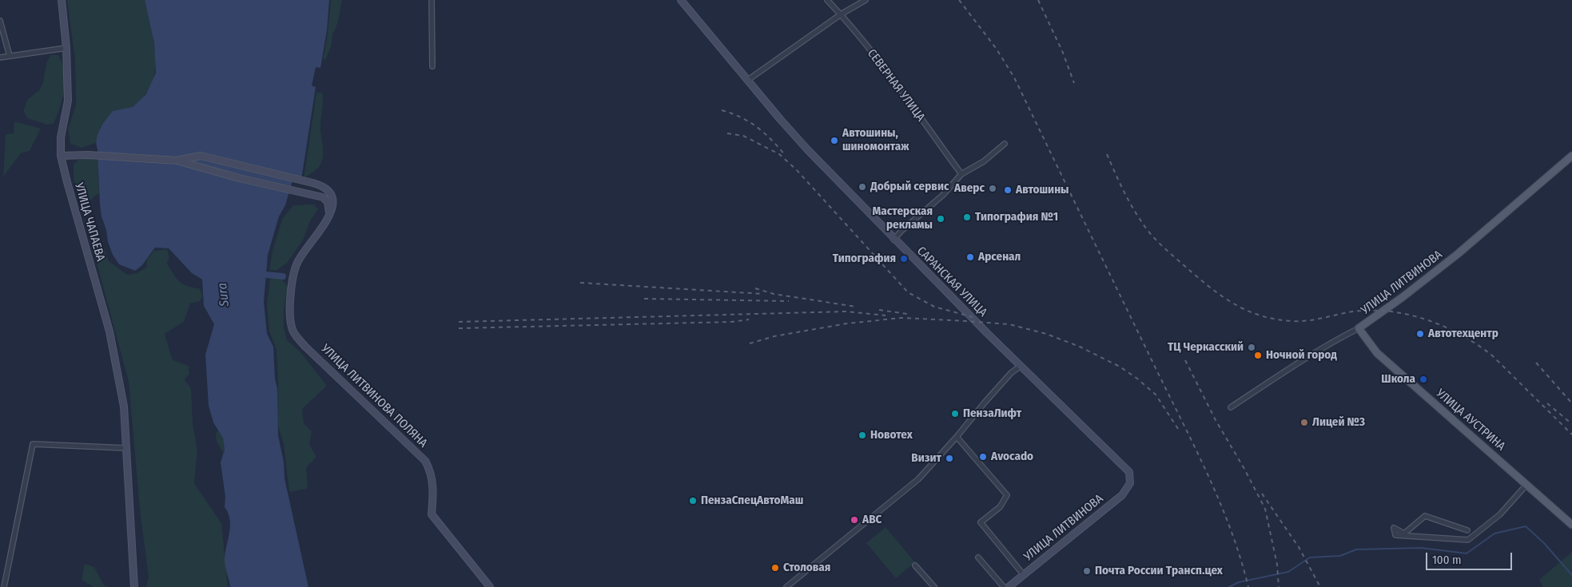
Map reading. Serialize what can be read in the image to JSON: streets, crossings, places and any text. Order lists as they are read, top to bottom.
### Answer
{
  "streets": {
    "main road": [
      "УЛИЦА ЧАПАЕВА",
      "САРАНСКАЯ УЛИЦА",
      "УЛИЦА ЛИТВИНОВА",
      "УЛИЦА ЛИТВИНОВА ПОЛЯНА",
      "УЛИЦА АУСТРИНА"
    ],
    "street": ["СЕВЕРНАЯ УЛИЦА"]
  },
  "crossings": [
    ["САРАНСКАЯ УЛИЦА", "УЛИЦА ЛИТВИНОВА"],
    ["УЛИЦА ЛИТВИНОВА", "УЛИЦА АУСТРИНА"]
  ],
  "water": ["Sura"],
  "places": [
    "Автошины, шиномонтаж",
    "Добрый сервис",
    "Аверс",
    "Автошины",
    "Типография №1",
    "Мастерская рекламы",
    "Арсенал",
    "Типография",
    "Автотехцентр",
    "ТЦ Черкасский",
    "Ночной город",
    "Школа",
    "ПензаЛифт",
    "Лицей №3",
    "Новотех",
    "Avocado",
    "Визит",
    "ПензаСпецАвтоМаш",
    "ABC",
    "Столовая",
    "Почта России Трансп.цех"
  ],
  "scale_bar": "100 m"
}
